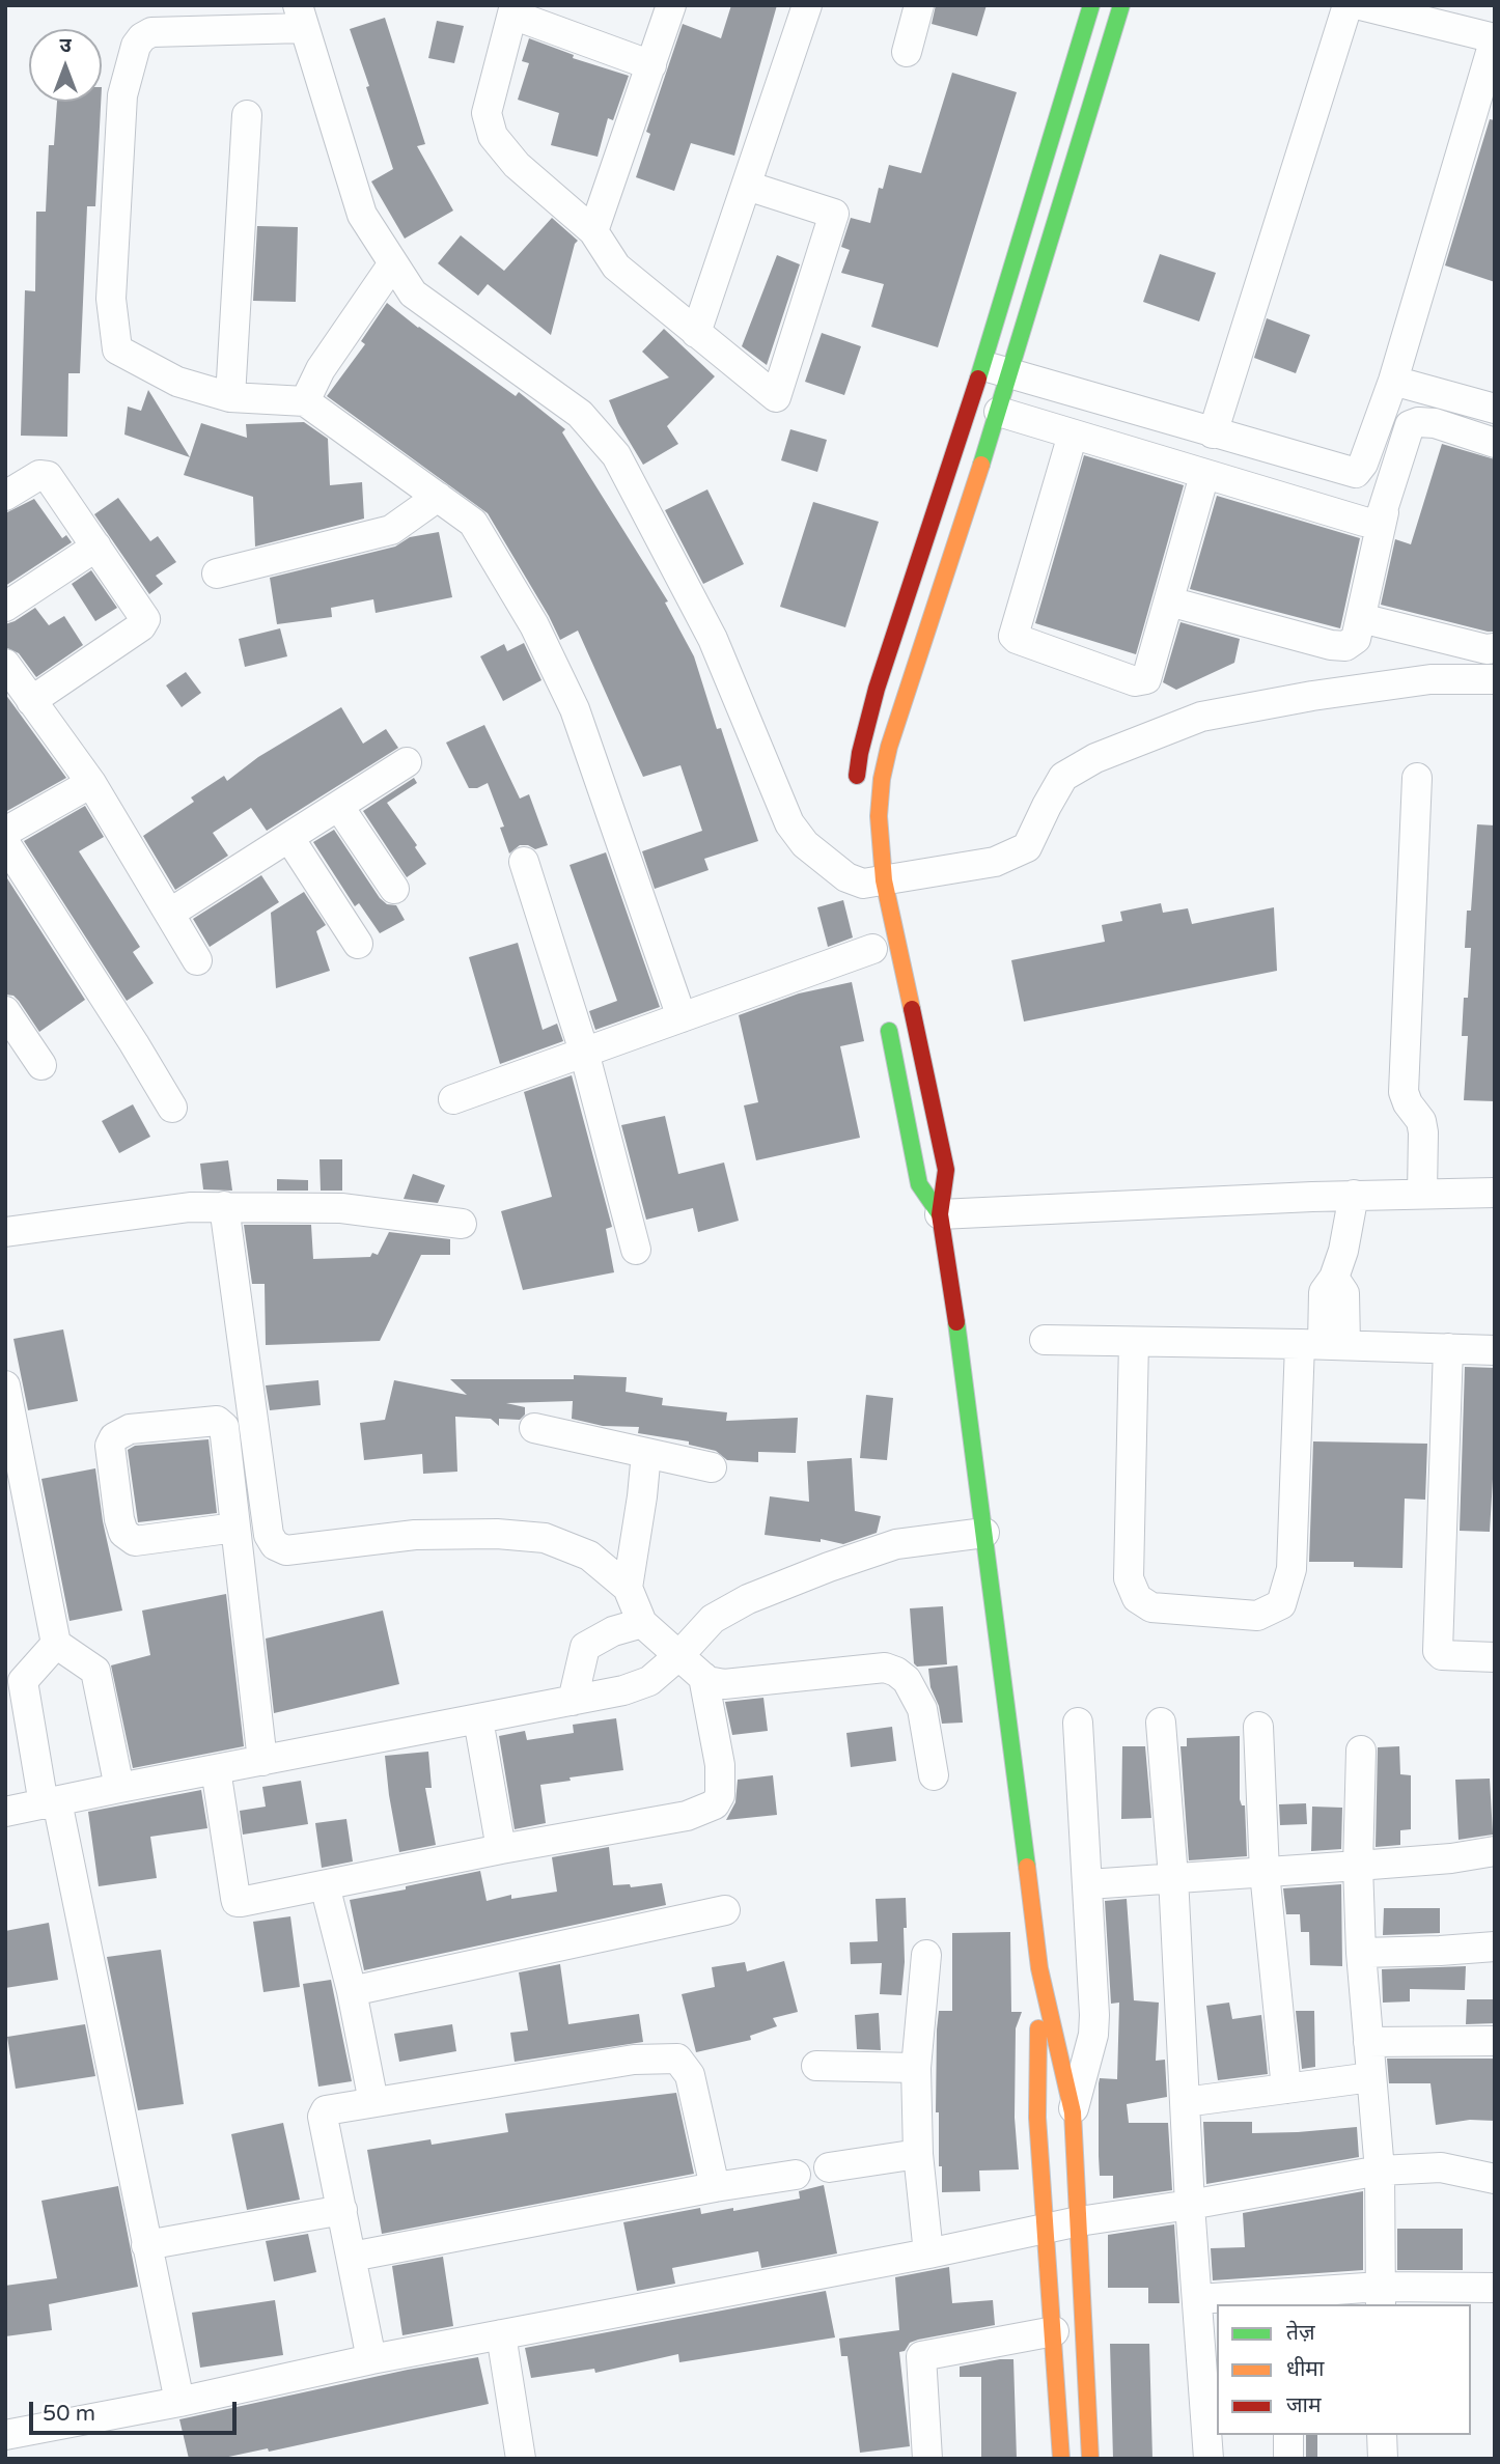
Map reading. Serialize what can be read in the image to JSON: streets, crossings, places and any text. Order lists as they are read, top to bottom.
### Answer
{
  "legend": ["तेज़", "धीमा", "जाम"],
  "scale_bar": "50 m",
  "north": "top"
}
